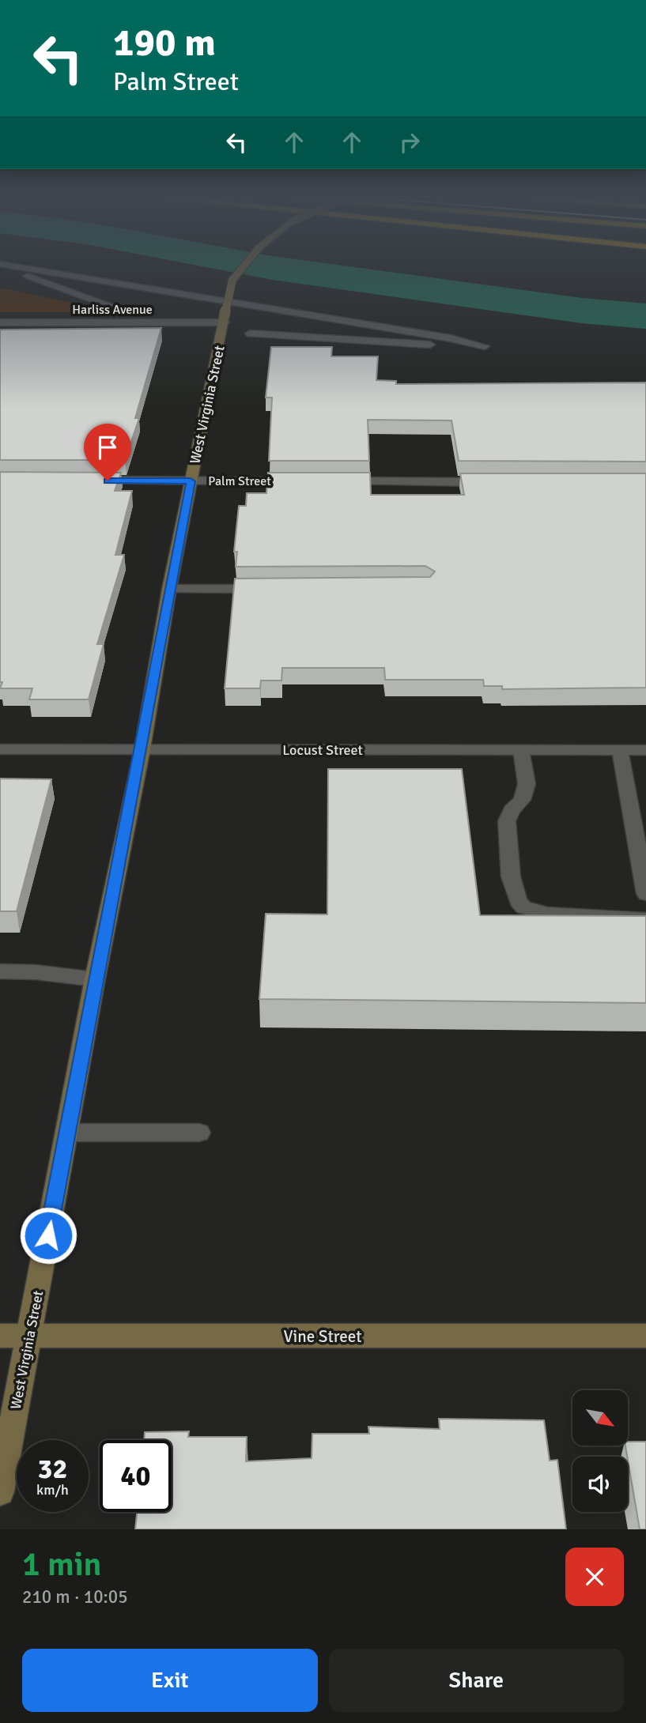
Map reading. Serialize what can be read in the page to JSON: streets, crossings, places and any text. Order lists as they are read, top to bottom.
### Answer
{
  "streets": {
    "street": [
      "Harliss Avenue",
      "West Virginia Street",
      "Palm Street",
      "Locust Street",
      "Vine Street"
    ]
  },
  "crossings": [
    ["Harliss Avenue", "West Virginia Street"],
    ["West Virginia Street", "Palm Street"],
    ["West Virginia Street", "Locust Street"],
    ["West Virginia Street", "Vine Street"]
  ],
  "north": "bottom right",
  "page": {
    "turn": ["190 m", "Palm Street"],
    "speed": "32 km/h",
    "limit": "40",
    "heading": ["1 min", "210 m · 10:05"],
    "buttons": ["Exit", "Share"]
  }
}
